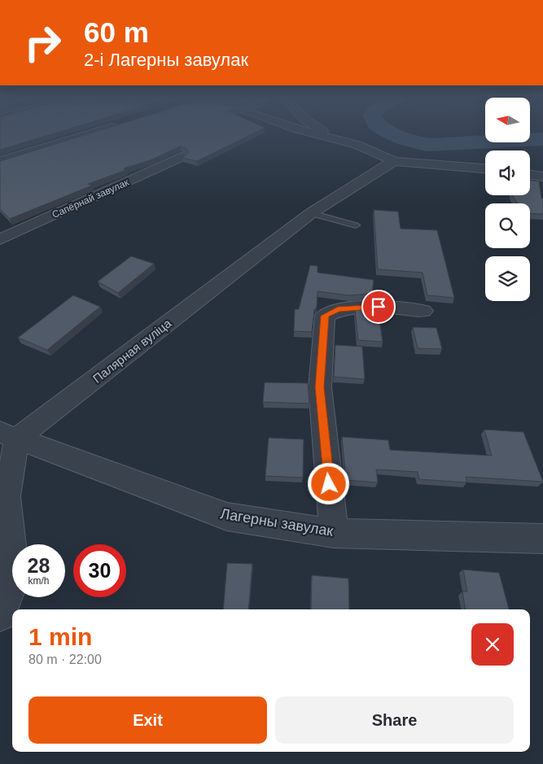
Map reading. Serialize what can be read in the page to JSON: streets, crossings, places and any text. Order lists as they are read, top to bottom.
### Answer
{
  "streets": {
    "street": ["Сапёрнай завулак", "Палярная вуліца", "Лагерны завулак"]
  },
  "crossings": [
    ["Палярная вуліца", "Лагерны завулак"]
  ],
  "north": "left",
  "page": {
    "turn": ["60 m", "2-і Лагерны завулак"],
    "speed": "28 km/h",
    "limit": "30",
    "heading": ["1 min", "80 m · 22:00"],
    "buttons": ["Exit", "Share"]
  }
}
